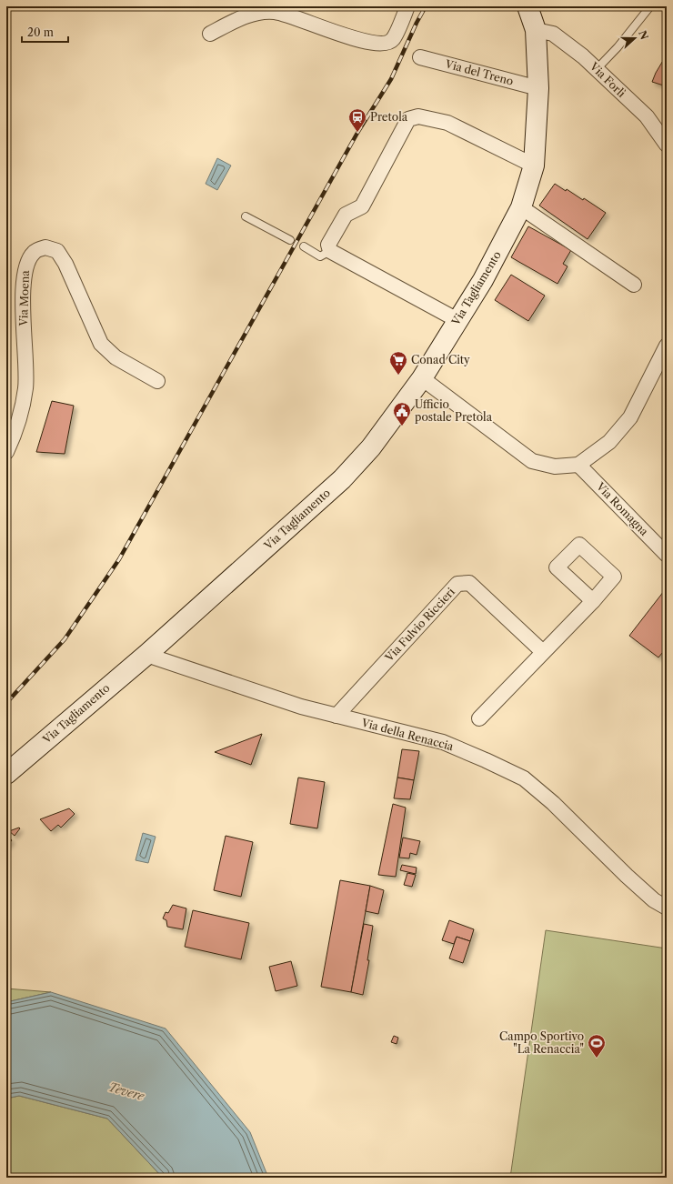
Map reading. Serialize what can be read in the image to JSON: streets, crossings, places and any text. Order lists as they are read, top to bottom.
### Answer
{
  "streets": {
    "street": [
      "Via del Treno",
      "Via Forlì",
      "Via Tagliamento",
      "Via Moena",
      "Via Romagna",
      "Via Fulvio Riccieri",
      "Via della Renaccia"
    ]
  },
  "crossings": [
    ["Via del Treno", "Via Tagliamento"],
    ["Via Forlì", "Via Tagliamento"],
    ["Via Tagliamento", "Via della Renaccia"],
    ["Via Fulvio Riccieri", "Via della Renaccia"]
  ],
  "water": ["Tevere"],
  "places": {
    "station": ["Pretola"],
    "supermarket": ["Conad City"],
    "public building": ["Ufficio postale Pretola"],
    "sports": ["Campo Sportivo \"La Renaccia\""]
  },
  "scale_bar": "20 m",
  "north": "right"
}
